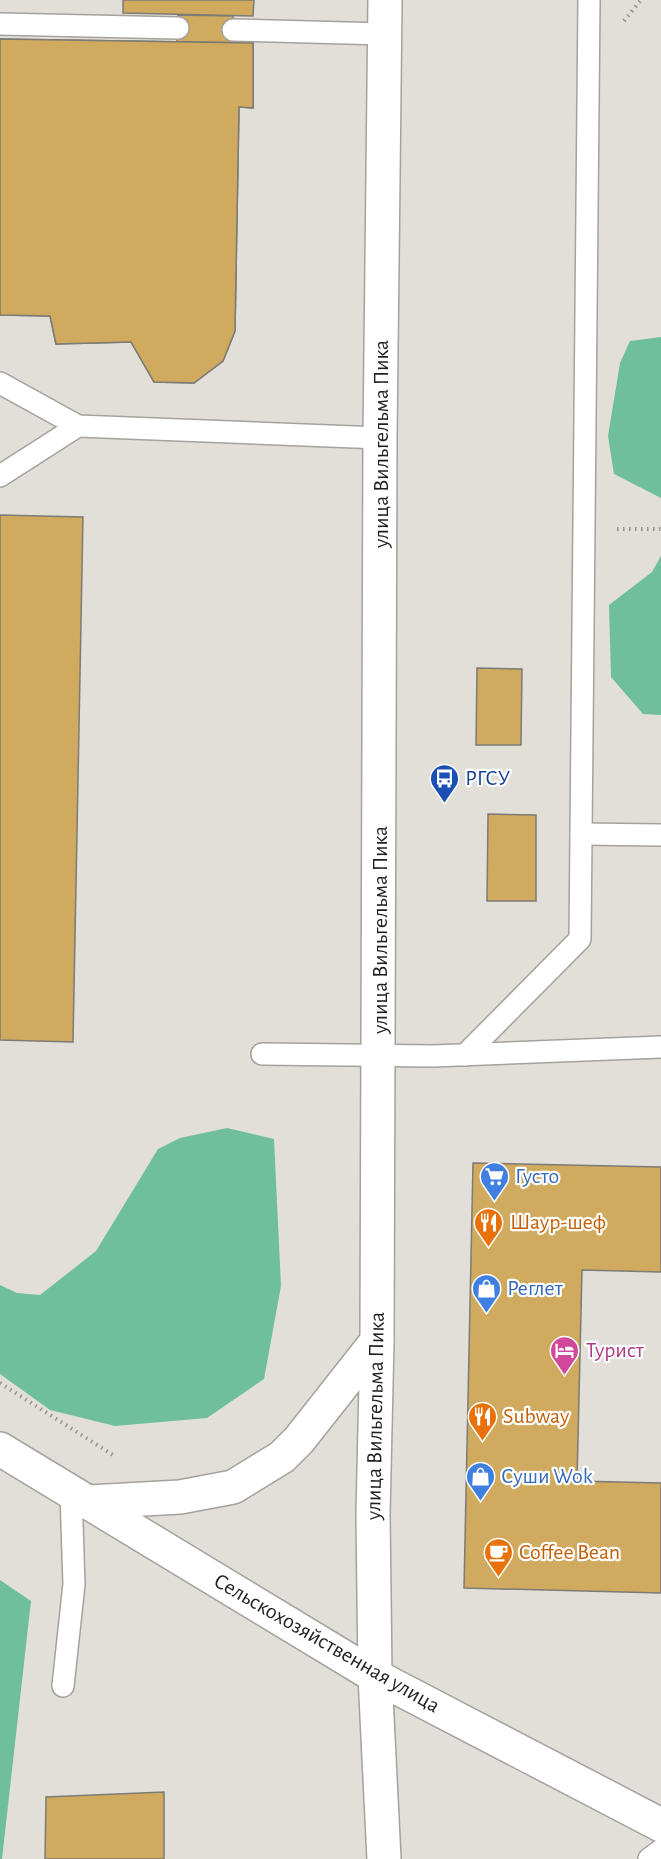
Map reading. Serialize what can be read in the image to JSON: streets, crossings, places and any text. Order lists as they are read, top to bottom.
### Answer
{
  "streets": {
    "main road": ["улица Вильгельма Пика", "Сельскохозяйственная улица"]
  },
  "crossings": [
    ["улица Вильгельма Пика", "Сельскохозяйственная улица"]
  ],
  "places": {
    "bus stop": ["РГСУ"],
    "supermarket": ["Густо"],
    "restaurant": ["Шаур-шеф", "Subway"],
    "shop": ["Реглет", "Суши Wok"],
    "hotel": ["Турист"],
    "cafe": ["Coffee Bean"]
  }
}
